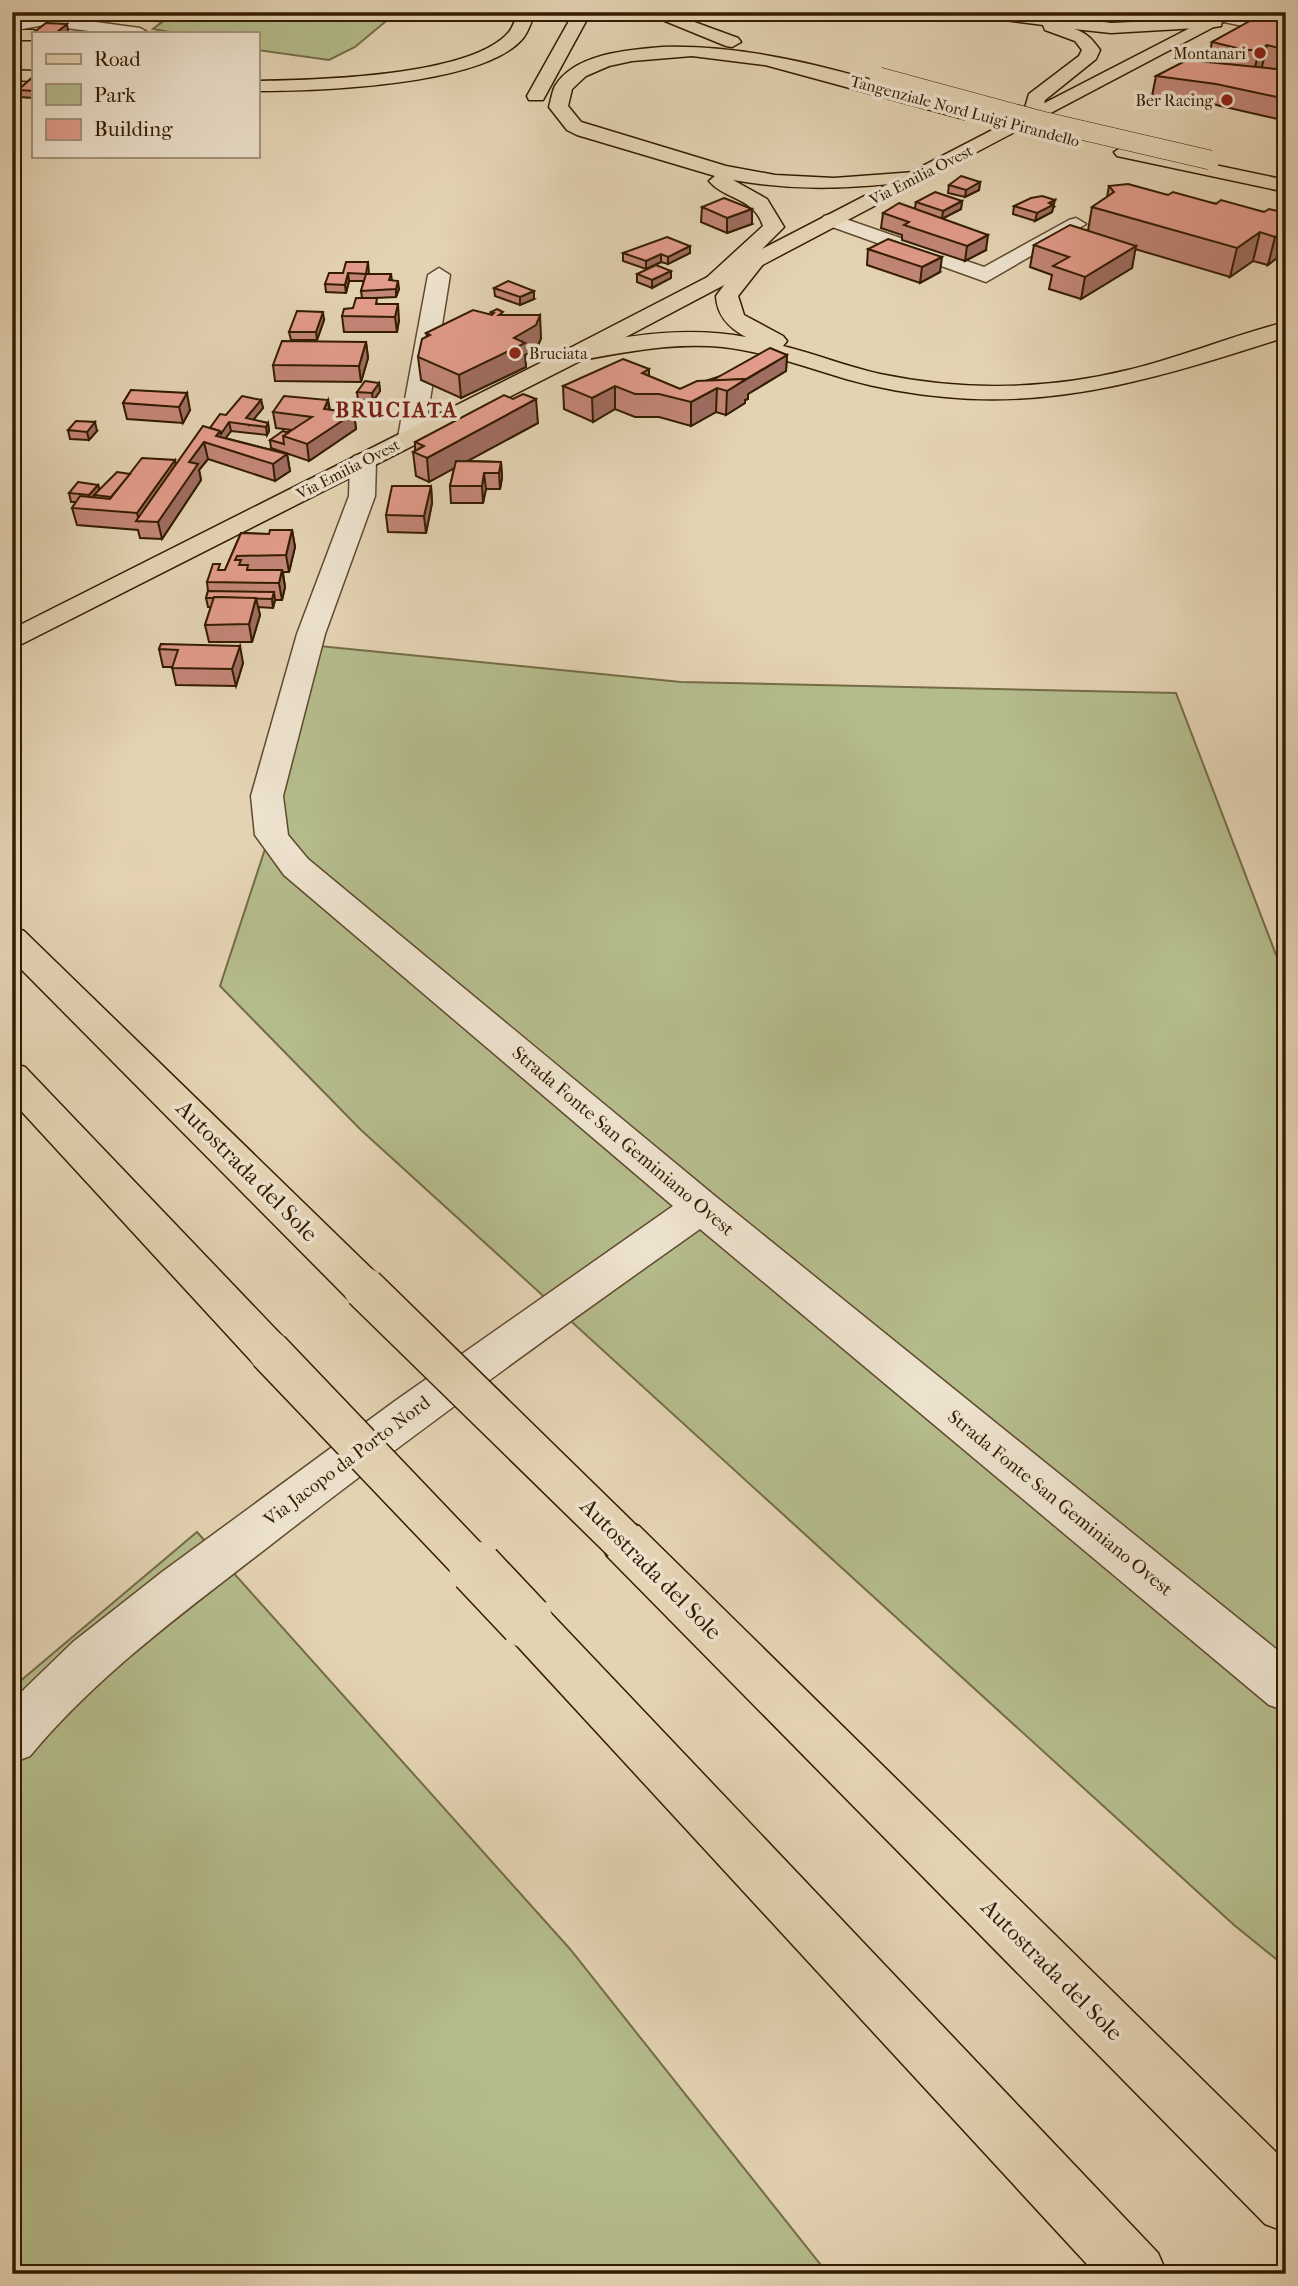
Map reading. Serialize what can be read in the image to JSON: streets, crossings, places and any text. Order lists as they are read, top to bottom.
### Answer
{
  "streets": {
    "main road": ["Tangenziale Nord Luigi Pirandello", "Via Emilia Ovest", "Autostrada del Sole"],
    "street": ["Strada Fonte San Geminiano Ovest", "Via Jacopo da Porto Nord"]
  },
  "crossings": [
    ["Via Emilia Ovest", "Strada Fonte San Geminiano Ovest"],
    ["Strada Fonte San Geminiano Ovest", "Via Jacopo da Porto Nord"]
  ],
  "districts": ["BRUCIATA"],
  "places": ["Montanari", "Ber Racing", "Bruciata"],
  "legend": ["Road", "Park", "Building"]
}
